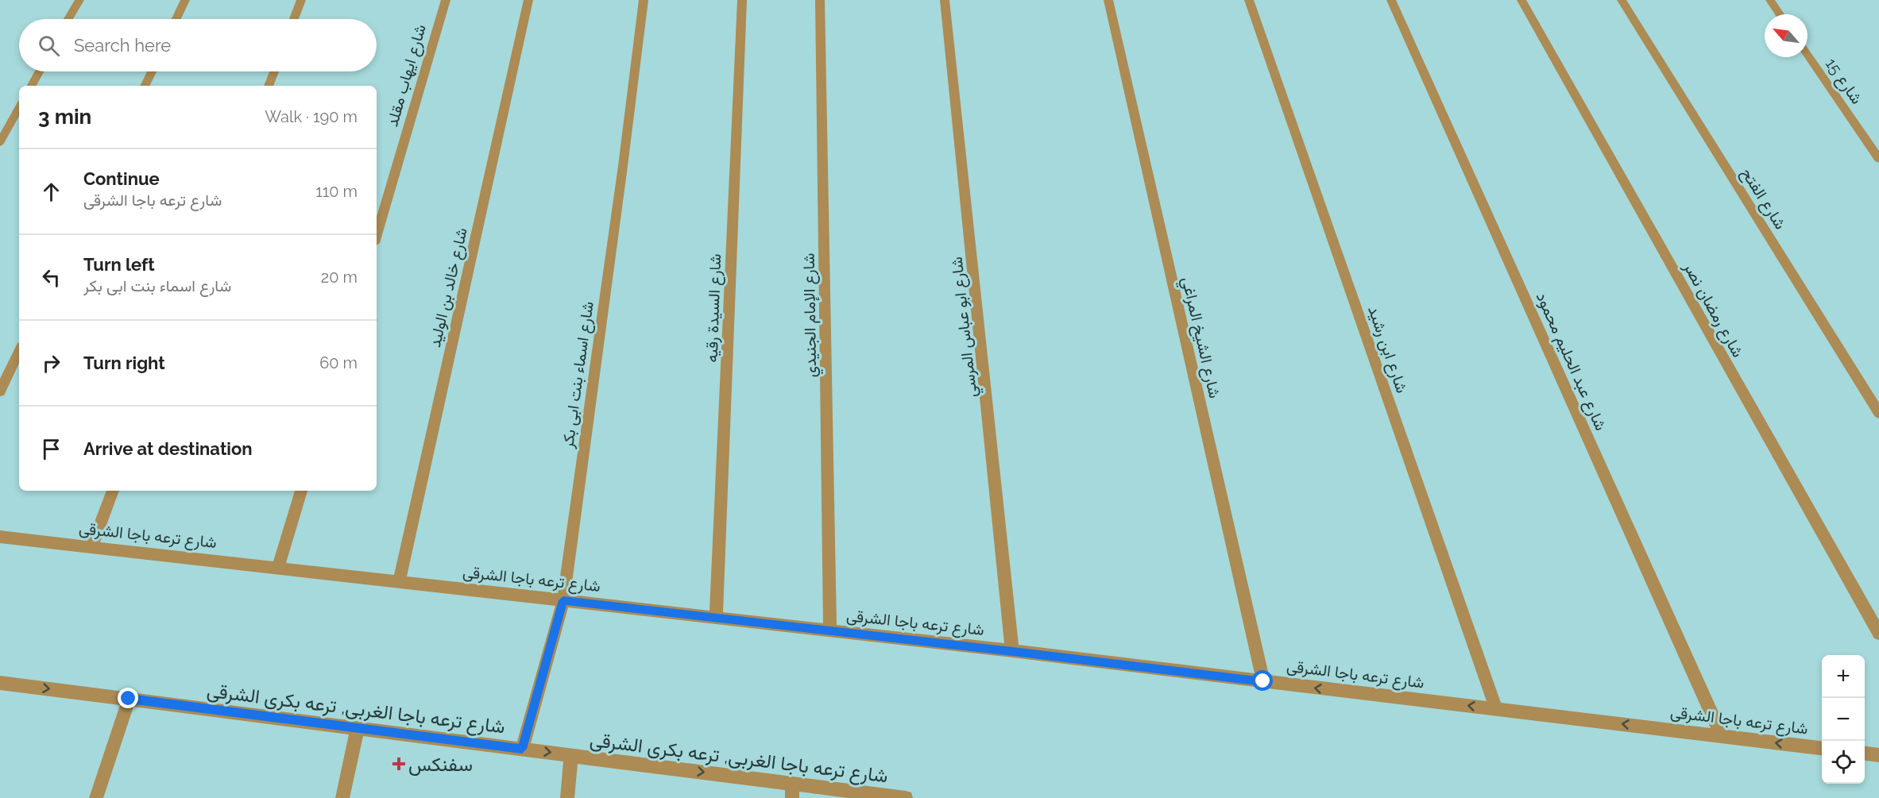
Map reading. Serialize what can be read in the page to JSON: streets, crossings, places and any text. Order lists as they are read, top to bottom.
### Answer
{
  "streets": {
    "street": [
      "شارع ايهاب مقلد",
      "شارع 15",
      "شارع الفتح",
      "شارع خالد بن الوليد",
      "شارع السيدة رقيه",
      "شارع رمضان نصر",
      "شارع الإمام الجنيدي",
      "شارع ابو عباس المرسي",
      "شارع الشيخ المراغي",
      "شارع ابن رشيد",
      "شارع عبد الحليم محمود",
      "شارع اسماء بنت ابى بكر",
      "شارع ترعه باجا الشرقى",
      "شارع ترعه باجا الغربى, ترعه بكرى الشرقى"
    ]
  },
  "crossings": [
    ["شارع خالد بن الوليد", "شارع ترعه باجا الشرقى"],
    ["شارع السيدة رقيه", "شارع ترعه باجا الشرقى"],
    ["شارع الإمام الجنيدي", "شارع ترعه باجا الشرقى"],
    ["شارع ابو عباس المرسي", "شارع ترعه باجا الشرقى"],
    ["شارع الشيخ المراغي", "شارع ترعه باجا الشرقى"],
    ["شارع ابن رشيد", "شارع ترعه باجا الشرقى"],
    ["شارع عبد الحليم محمود", "شارع ترعه باجا الشرقى"],
    ["شارع اسماء بنت ابى بكر", "شارع ترعه باجا الشرقى"],
    ["شارع اسماء بنت ابى بكر", "شارع ترعه باجا الغربى, ترعه بكرى الشرقى"]
  ],
  "one_way": ["شارع ترعه باجا الغربى, ترعه بكرى الشرقى"],
  "places": {
    "health": ["سفنكس"]
  },
  "north": "top left",
  "page": {
    "search": "Search here",
    "heading": ["3 min", "Walk · 190 m"],
    "list": [
      ["Continue", "شارع ترعه باجا الشرقى", "110 m"],
      ["Turn left", "شارع اسماء بنت ابى بكر", "20 m"],
      ["Turn right", "60 m"],
      "Arrive at destination"
    ],
    "map_buttons": ["+", "−"]
  }
}
